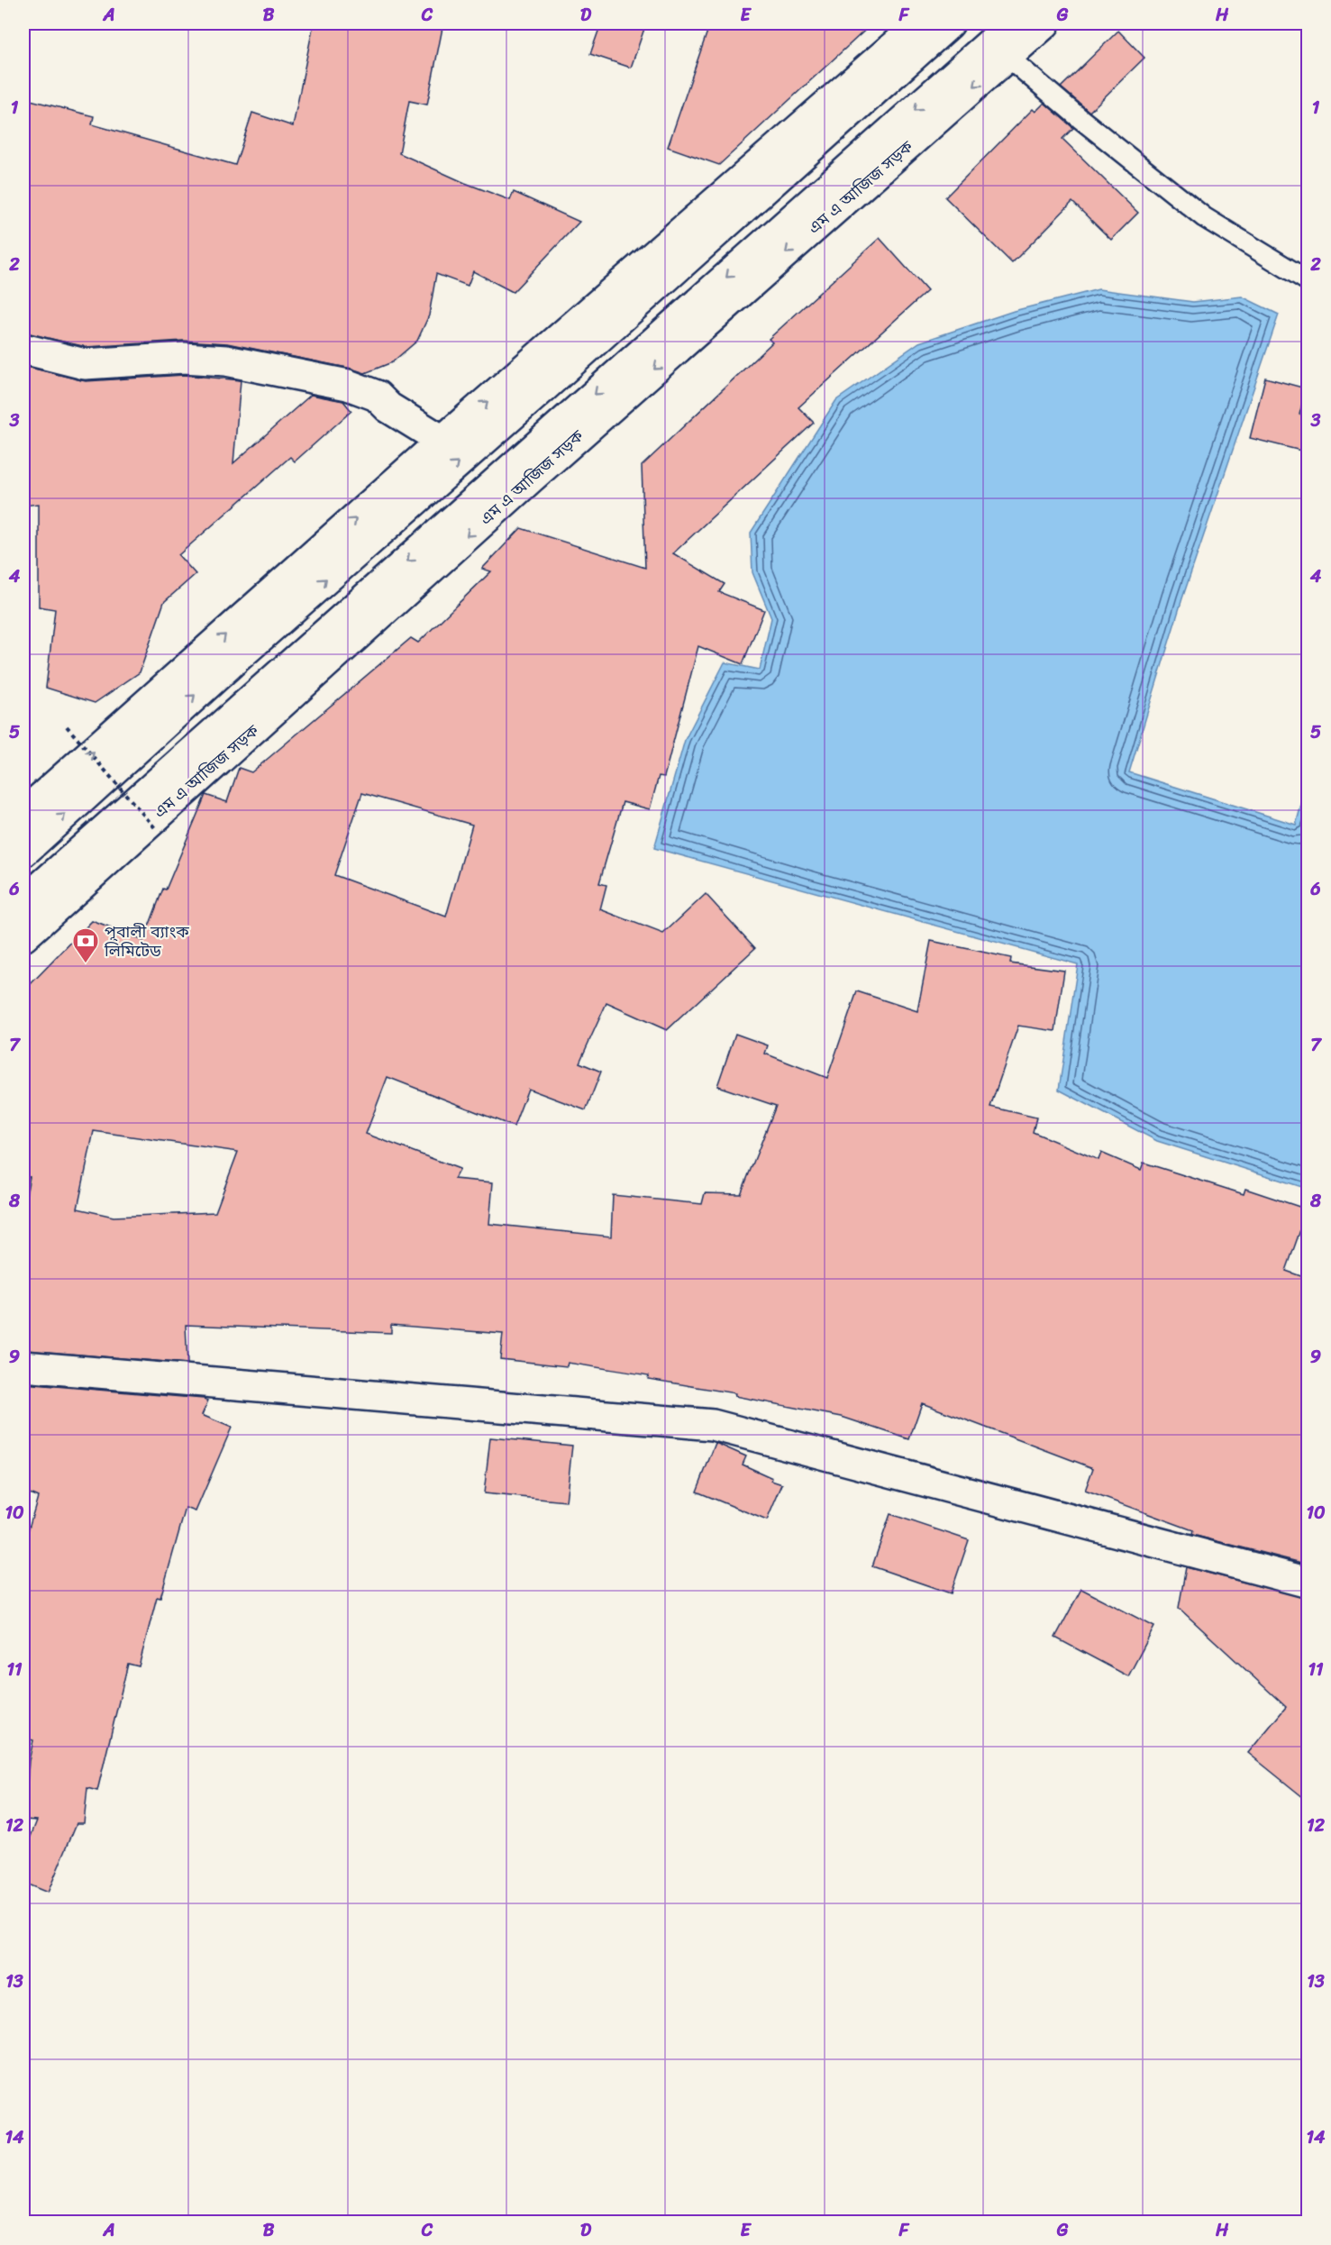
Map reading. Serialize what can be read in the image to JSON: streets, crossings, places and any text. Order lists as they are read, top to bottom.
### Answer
{
  "streets": {
    "main road": ["এম এ আজিজ সড়ক"]
  },
  "places": {
    "bank": ["পূবালী ব্যাংক লিমিটেড"]
  },
  "grid": {
    "columns": [
      "A",
      "B",
      "C",
      "D",
      "E",
      "F",
      "G",
      "H"
    ],
    "rows": [
      "1",
      "2",
      "3",
      "4",
      "5",
      "6",
      "7",
      "8",
      "9",
      "10",
      "11",
      "12",
      "13",
      "14"
    ]
  }
}
